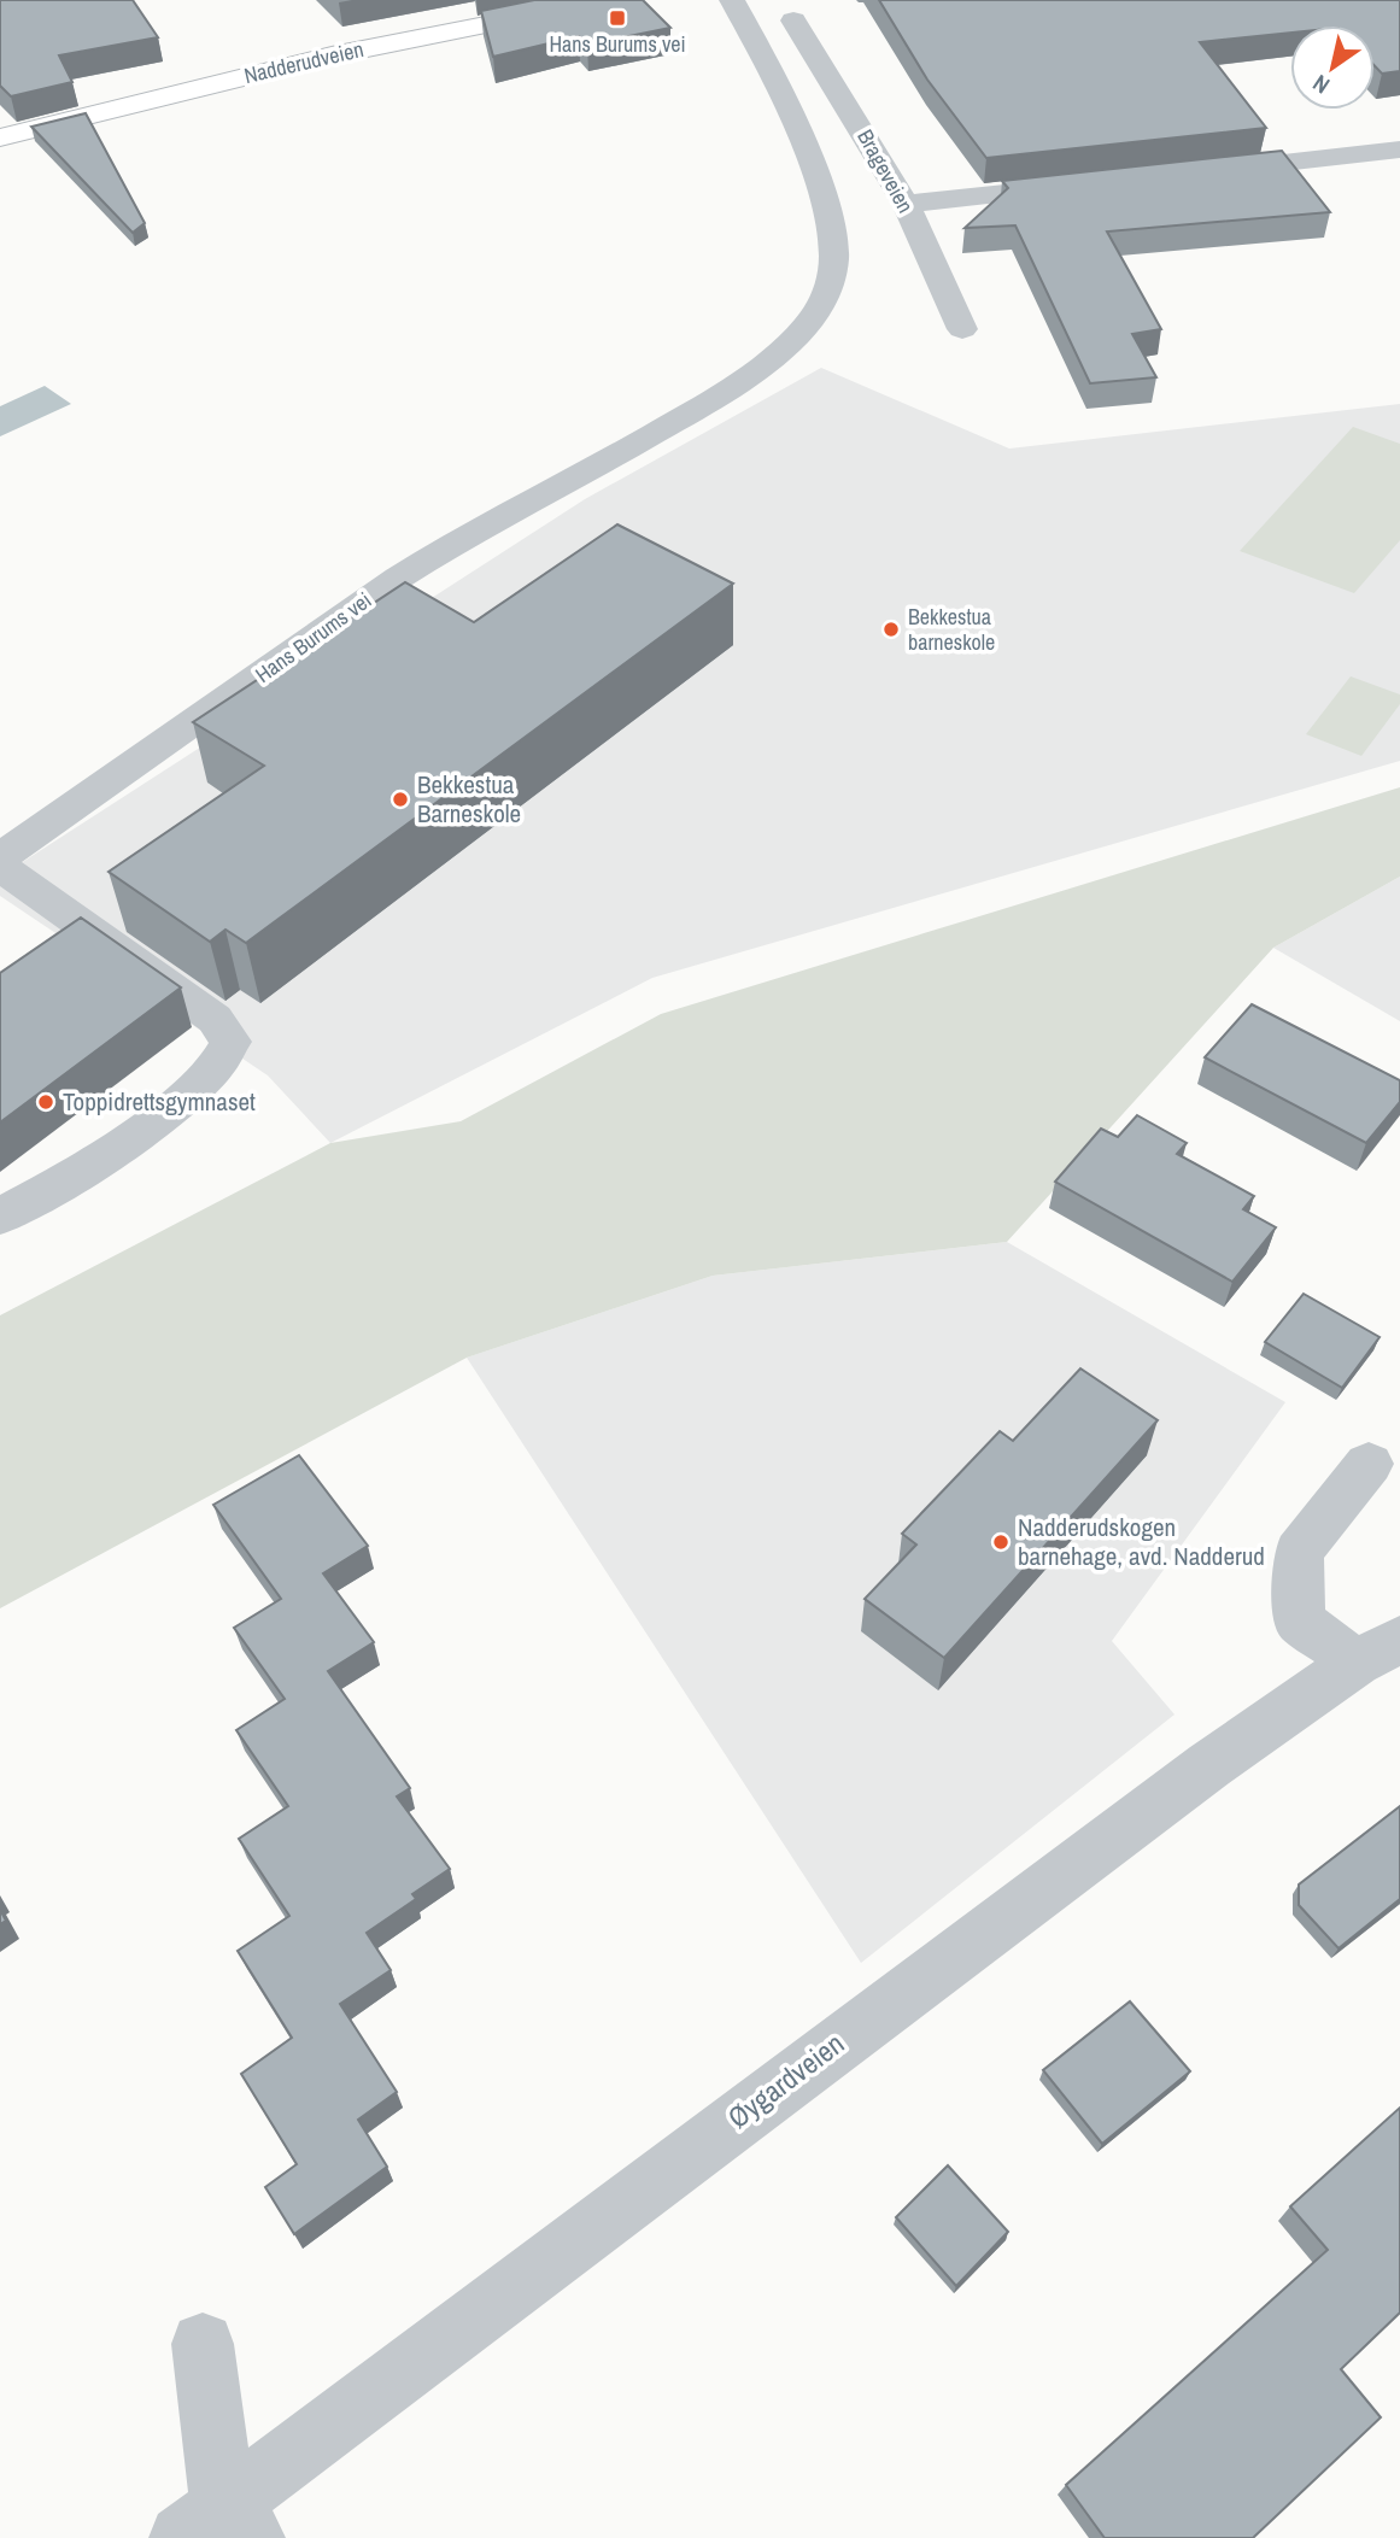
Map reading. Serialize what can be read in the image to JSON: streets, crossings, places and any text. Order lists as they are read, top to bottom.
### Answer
{
  "streets": {
    "main road": ["Nadderudveien"],
    "street": ["Brageveien", "Hans Burums vei", "Øygardveien"]
  },
  "places": {
    "transit": ["Hans Burums vei"],
    "other": [
      "Bekkestua barneskole",
      "Bekkestua Barneskole",
      "Toppidrettsgymnaset",
      "Nadderudskogen barnehage, avd. Nadderud"
    ]
  },
  "north": "bottom left"
}
